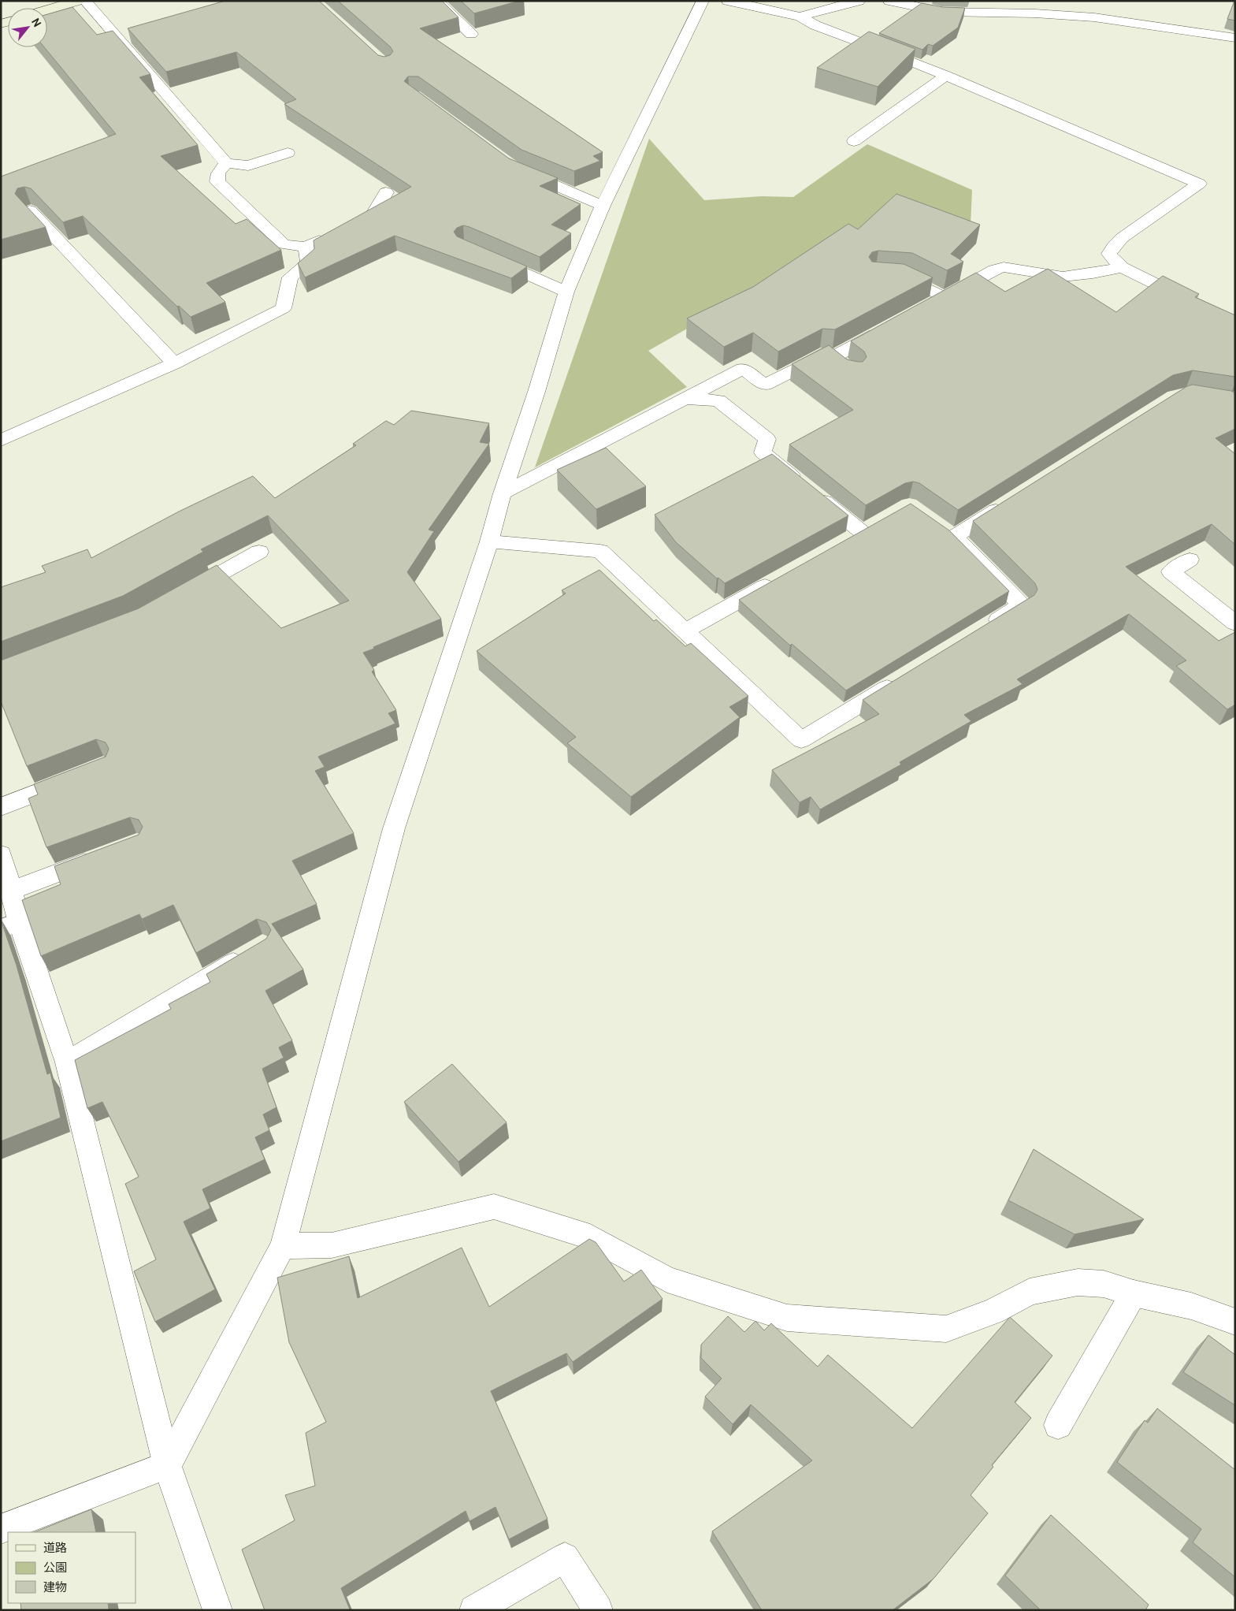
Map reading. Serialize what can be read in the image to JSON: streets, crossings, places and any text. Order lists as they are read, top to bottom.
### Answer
{
  "legend": ["道路", "公園", "建物"],
  "north": "top right"
}
